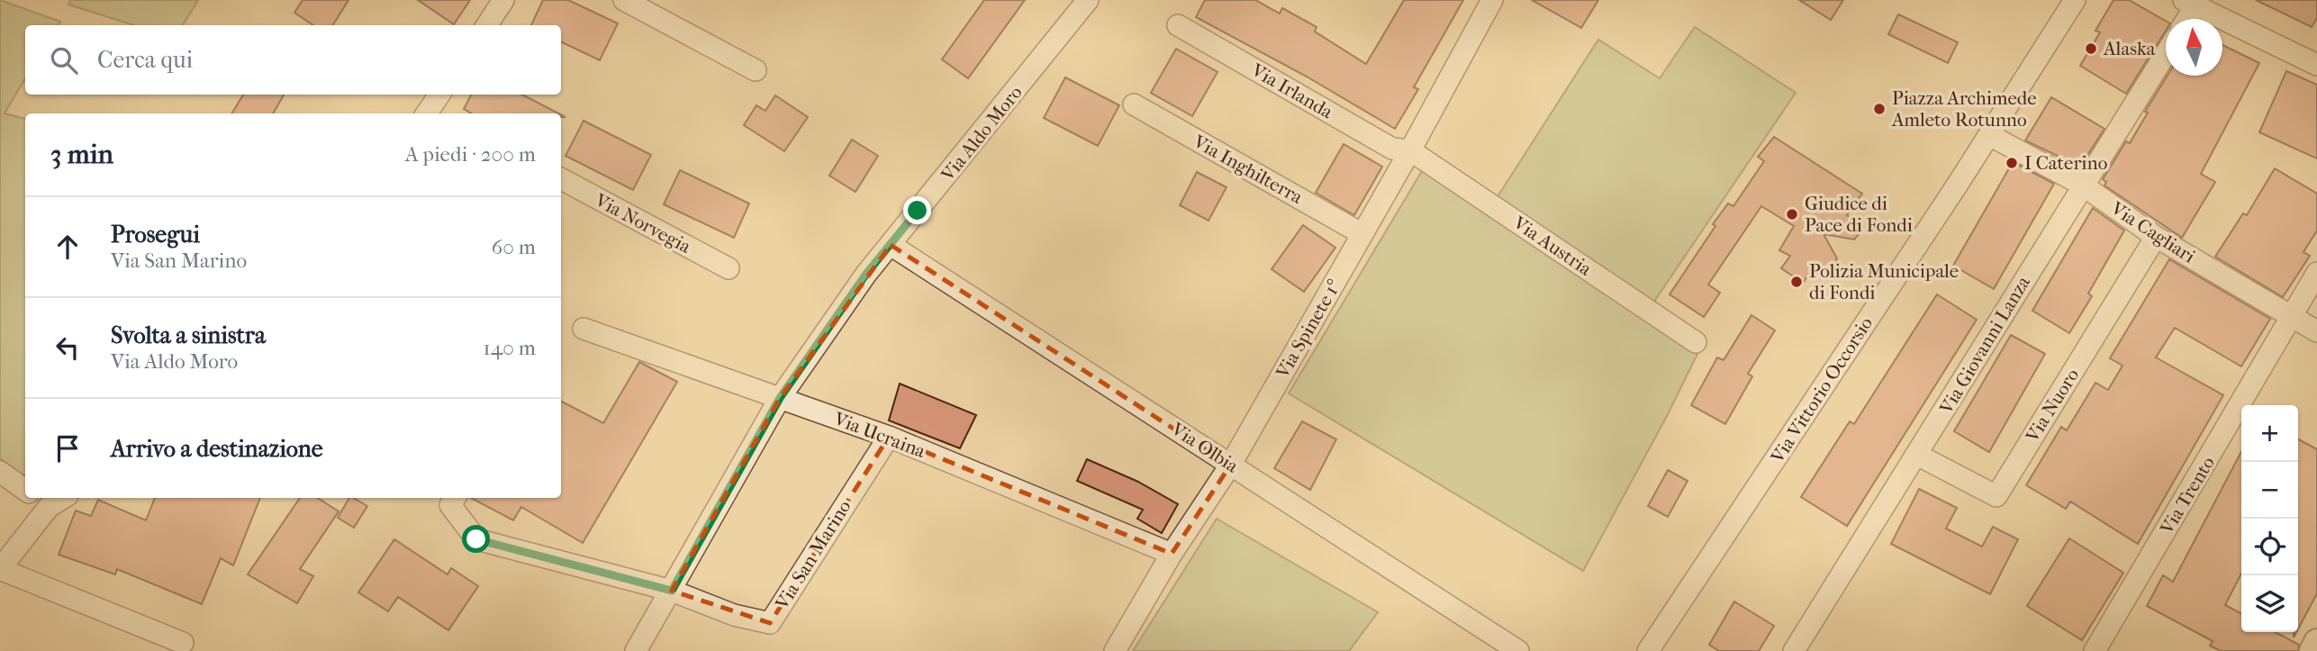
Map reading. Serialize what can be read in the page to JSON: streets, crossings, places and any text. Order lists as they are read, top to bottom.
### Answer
{
  "streets": {
    "street": [
      "Via Irlanda",
      "Via Aldo Moro",
      "Via Inghilterra",
      "Via Norvegia",
      "Via Cagliari",
      "Via Austria",
      "Via Spinete 1°",
      "Via Giovanni Lanza",
      "Via Vittorio Occorsio",
      "Via Nuoro",
      "Via Ucraina",
      "Via Olbia",
      "Via Trento",
      "Via San Marino"
    ]
  },
  "crossings": [
    ["Via Irlanda", "Via Austria"],
    ["Via Irlanda", "Via Spinete 1°"],
    ["Via Aldo Moro", "Via Ucraina"],
    ["Via Aldo Moro", "Via Olbia"],
    ["Via Aldo Moro", "Via San Marino"],
    ["Via Inghilterra", "Via Spinete 1°"],
    ["Via Cagliari", "Via Giovanni Lanza"],
    ["Via Cagliari", "Via Vittorio Occorsio"],
    ["Via Cagliari", "Via Nuoro"],
    ["Via Cagliari", "Via Trento"],
    ["Via Austria", "Via Spinete 1°"],
    ["Via Spinete 1°", "Via Ucraina"],
    ["Via Spinete 1°", "Via Olbia"],
    ["Via Giovanni Lanza", "Via Nuoro"],
    ["Via Ucraina", "Via San Marino"]
  ],
  "places": [
    "Alaska",
    "Piazza Archimede Amleto Rotunno",
    "I Caterino",
    "Giudice di Pace di Fondi",
    "Polizia Municipale di Fondi"
  ],
  "north": "top",
  "page": {
    "search": "Cerca qui",
    "heading": ["3 min", "A piedi · 200 m"],
    "list": [
      ["Prosegui", "Via San Marino", "60 m"],
      ["Svolta a sinistra", "Via Aldo Moro", "140 m"],
      "Arrivo a destinazione"
    ],
    "map_buttons": ["+", "−"]
  }
}
